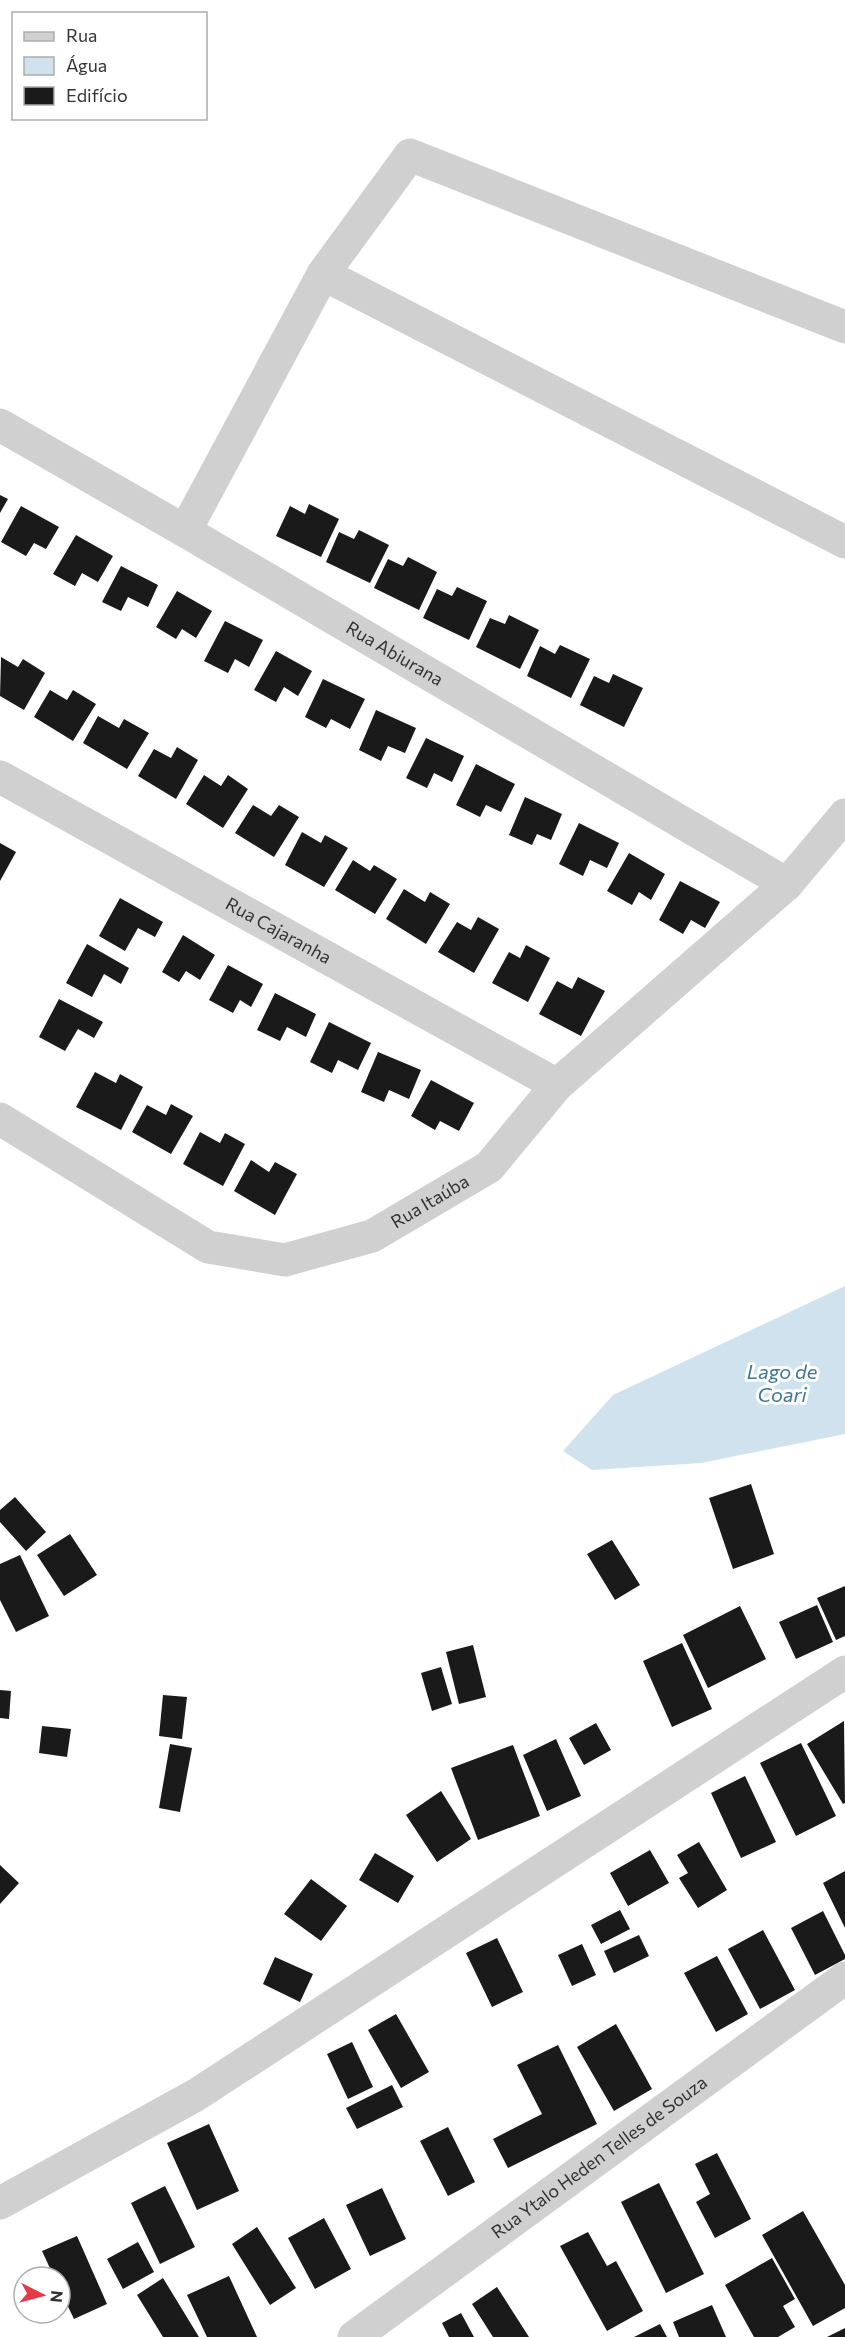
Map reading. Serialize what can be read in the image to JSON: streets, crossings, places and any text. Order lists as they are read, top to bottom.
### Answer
{
  "streets": {
    "street": [
      "Rua Abiurana",
      "Rua Cajaranha",
      "Rua Itaúba",
      "Rua Ytalo Heden Telles de Souza"
    ]
  },
  "crossings": [
    ["Rua Abiurana", "Rua Itaúba"],
    ["Rua Cajaranha", "Rua Itaúba"]
  ],
  "water": ["Lago de Coari"],
  "legend": ["Rua", "Água", "Edifício"],
  "north": "right"
}
